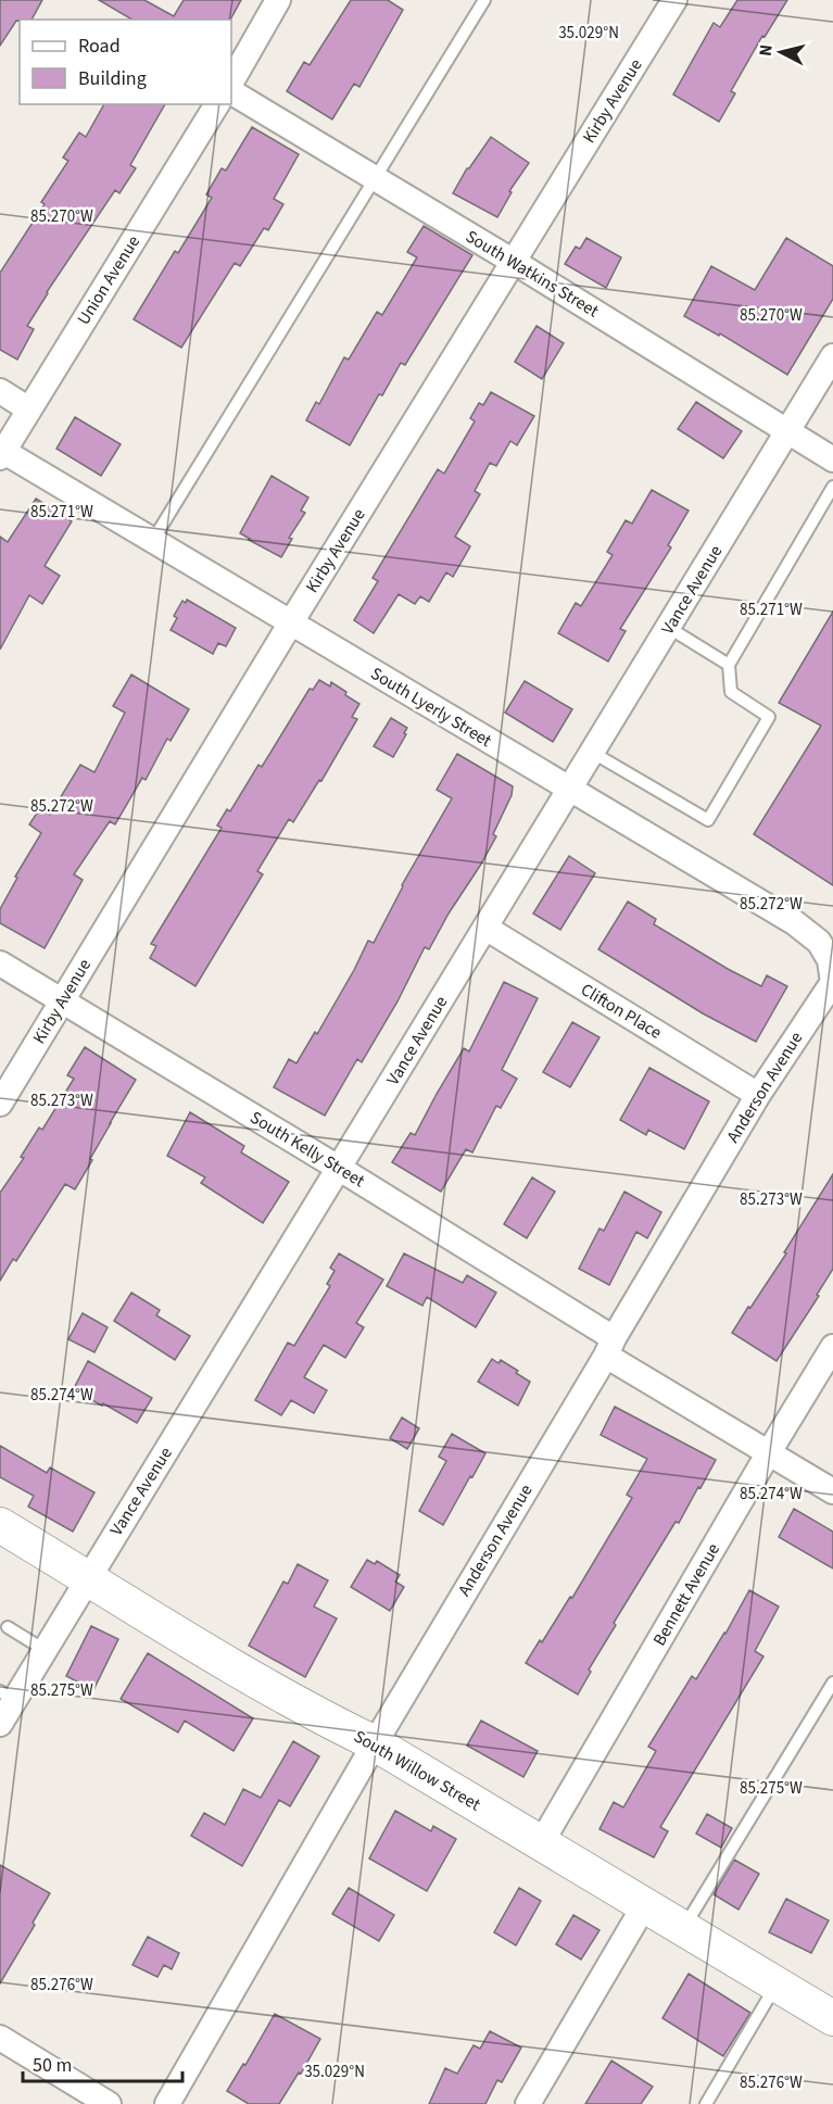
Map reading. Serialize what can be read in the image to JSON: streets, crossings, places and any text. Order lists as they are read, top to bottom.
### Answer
{
  "streets": {
    "main road": ["South Willow Street"],
    "street": [
      "Kirby Avenue",
      "South Watkins Street",
      "Union Avenue",
      "Vance Avenue",
      "South Lyerly Street",
      "Clifton Place",
      "Anderson Avenue",
      "South Kelly Street",
      "Bennett Avenue"
    ]
  },
  "crossings": [
    ["Kirby Avenue", "South Watkins Street"],
    ["Kirby Avenue", "South Lyerly Street"],
    ["Kirby Avenue", "South Kelly Street"],
    ["South Watkins Street", "Vance Avenue"],
    ["Union Avenue", "South Lyerly Street"],
    ["Vance Avenue", "South Lyerly Street"],
    ["Vance Avenue", "Clifton Place"],
    ["Vance Avenue", "South Kelly Street"],
    ["Vance Avenue", "South Willow Street"],
    ["South Lyerly Street", "Anderson Avenue"],
    ["Clifton Place", "Anderson Avenue"],
    ["Anderson Avenue", "South Kelly Street"],
    ["Anderson Avenue", "South Willow Street"],
    ["South Kelly Street", "Bennett Avenue"],
    ["Bennett Avenue", "South Willow Street"]
  ],
  "legend": ["Road", "Building"],
  "scale_bar": "50 m",
  "north": "left",
  "coordinates": [
    "35.029°N",
    "85.270°W",
    "85.271°W",
    "85.272°W",
    "85.273°W",
    "85.274°W",
    "85.275°W",
    "85.276°W"
  ]
}
